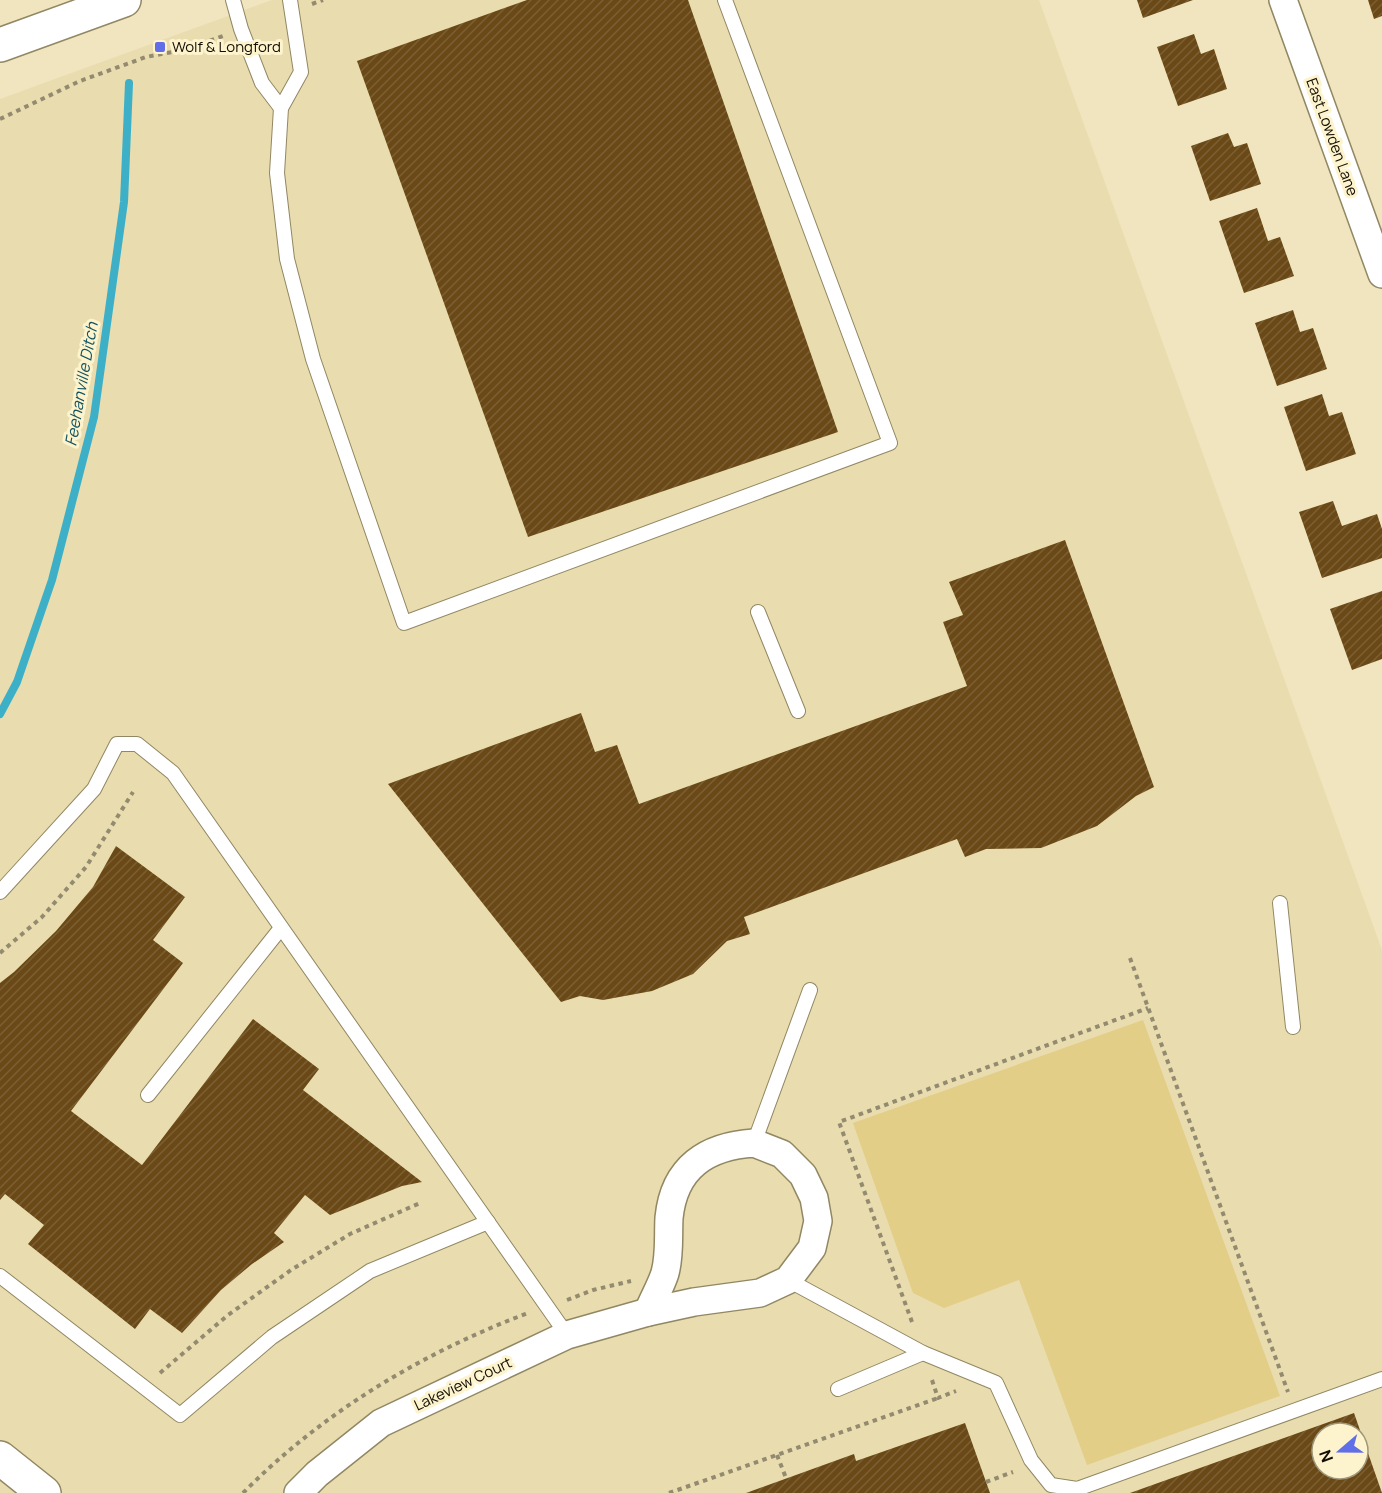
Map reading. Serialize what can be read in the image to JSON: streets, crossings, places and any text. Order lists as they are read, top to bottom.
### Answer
{
  "streets": {
    "street": ["East Lowden Lane", "Lakeview Court"]
  },
  "water": ["Feehanville Ditch"],
  "places": {
    "transit": ["Wolf & Longford"]
  },
  "north": "left"
}
